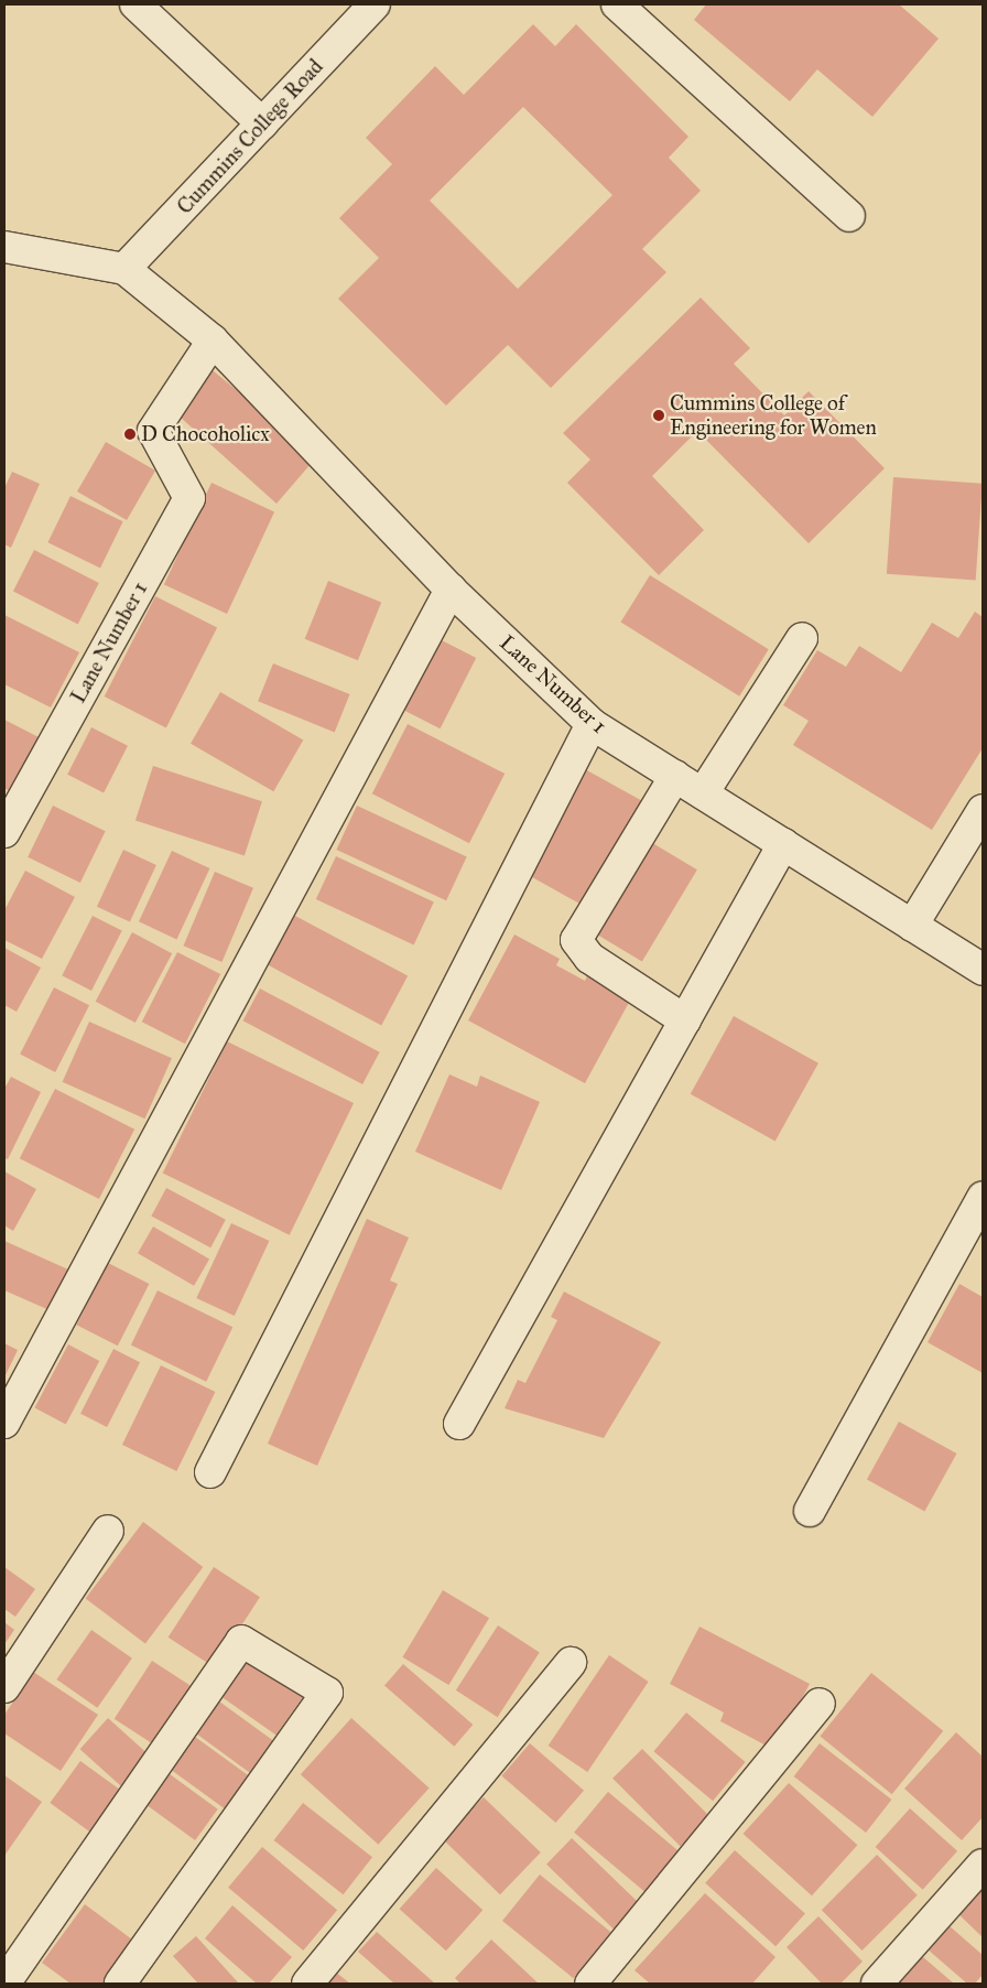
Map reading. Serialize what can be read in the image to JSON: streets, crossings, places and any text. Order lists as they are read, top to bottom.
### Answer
{
  "streets": {
    "street": ["Cummins College Road", "Lane Number 1"]
  },
  "crossings": [
    ["Cummins College Road", "Lane Number 1"]
  ],
  "places": ["Cummins College of Engineering for Women", "D Chocoholicx"]
}
